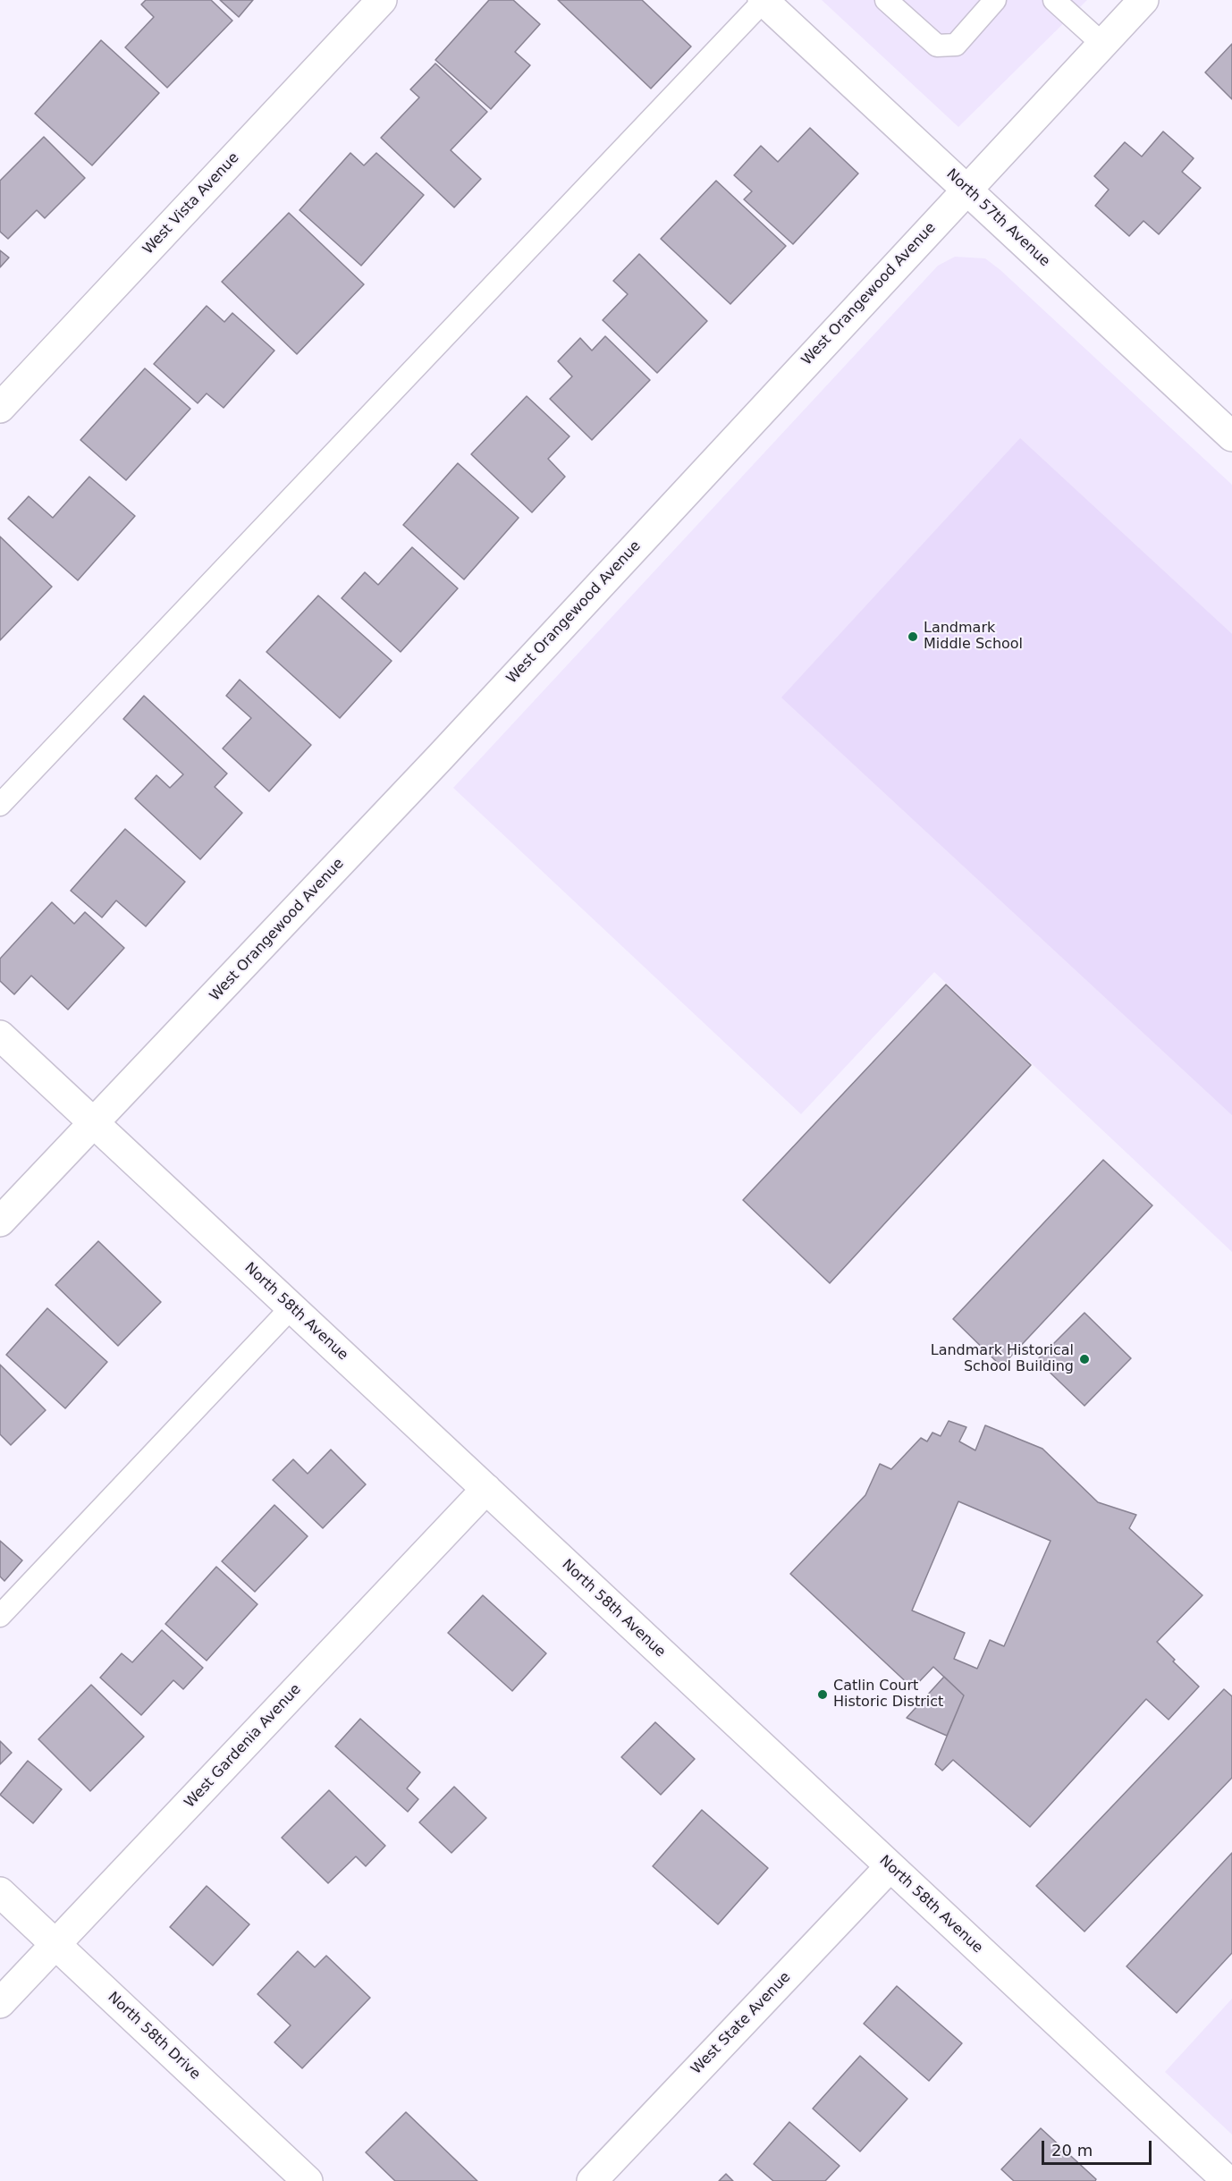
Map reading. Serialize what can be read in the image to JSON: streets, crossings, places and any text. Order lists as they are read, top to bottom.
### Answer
{
  "streets": {
    "street": [
      "West Vista Avenue",
      "North 57th Avenue",
      "West Orangewood Avenue",
      "North 58th Avenue",
      "West Gardenia Avenue",
      "West State Avenue",
      "North 58th Drive"
    ]
  },
  "crossings": [
    ["North 57th Avenue", "West Orangewood Avenue"],
    ["West Orangewood Avenue", "North 58th Avenue"],
    ["North 58th Avenue", "West Gardenia Avenue"],
    ["North 58th Avenue", "West State Avenue"],
    ["West Gardenia Avenue", "North 58th Drive"]
  ],
  "places": ["Landmark Middle School", "Landmark Historical School Building", "Catlin Court Historic District"],
  "scale_bar": "20 m"
}
